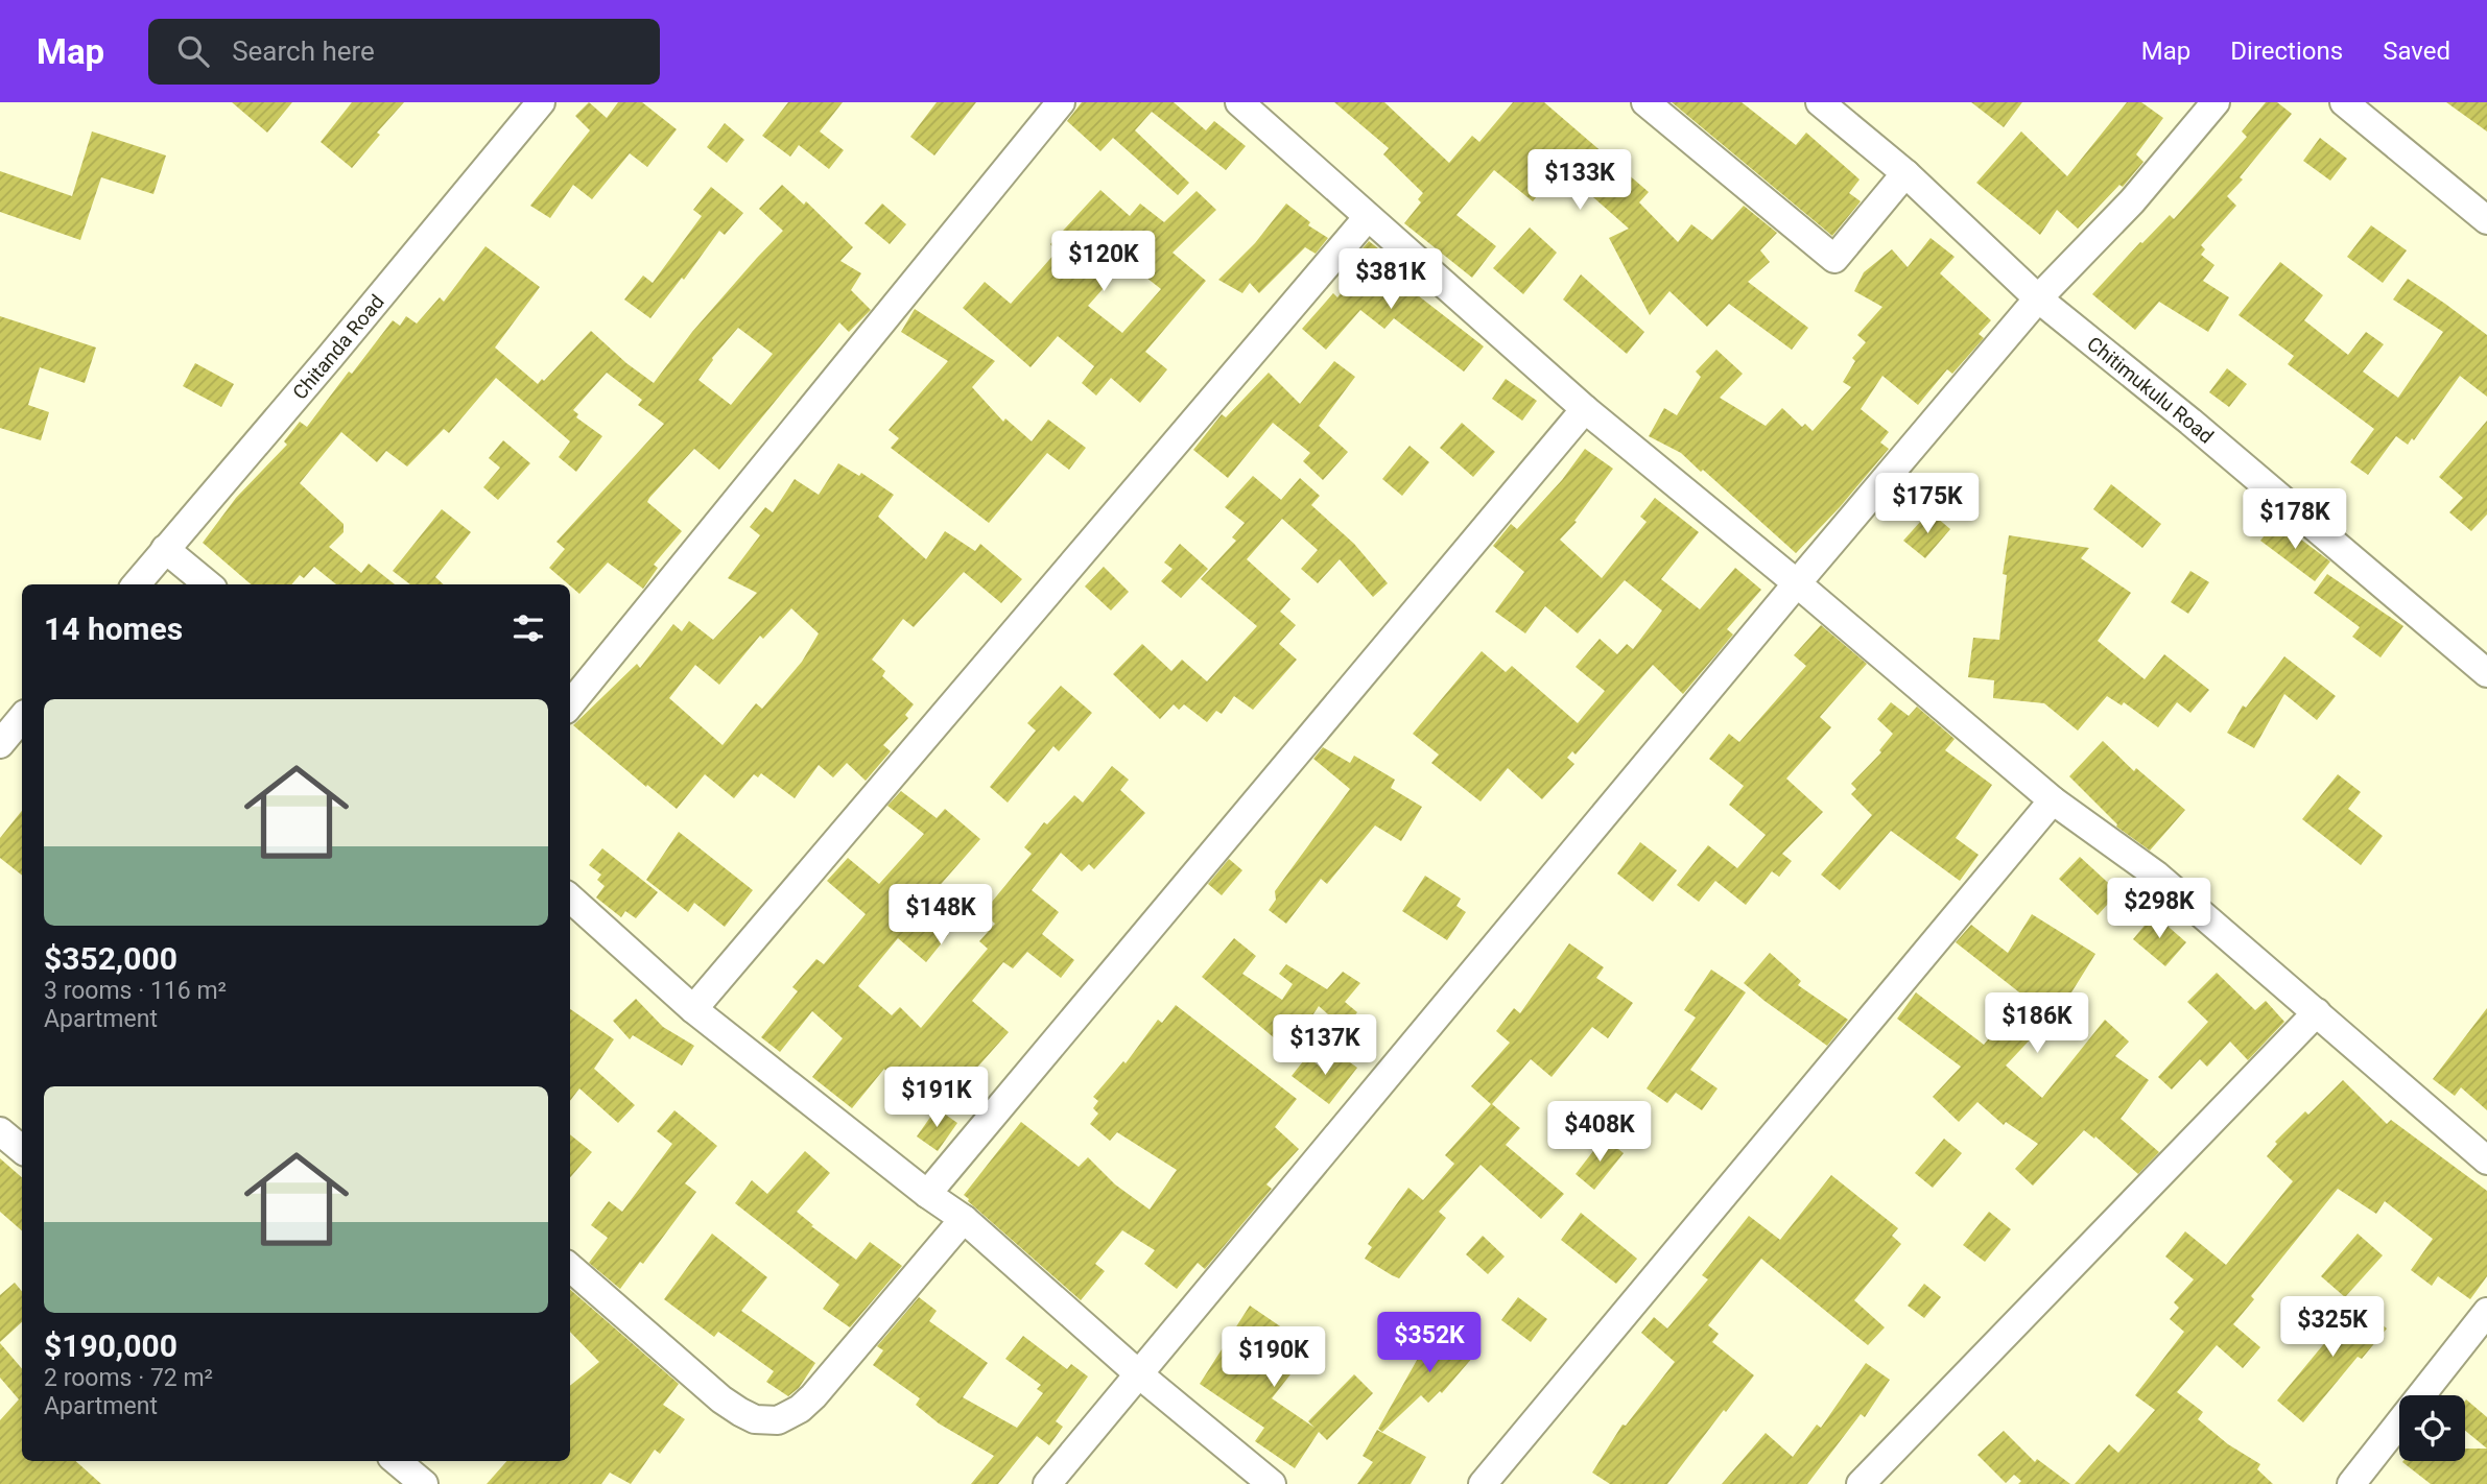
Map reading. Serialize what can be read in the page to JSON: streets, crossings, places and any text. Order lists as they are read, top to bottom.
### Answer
{
  "streets": {
    "street": ["Chitanda Road", "Chitimukulu Road"]
  },
  "page": {
    "header": "Map",
    "search": "Search here",
    "nav": ["Map", "Directions", "Saved"],
    "price": [
      "$133K",
      "$120K",
      "$381K",
      "$175K",
      "$178K",
      "$298K",
      "$148K",
      "$186K",
      "$137K",
      "$191K",
      "$408K",
      "$325K",
      "$352K",
      "$190K"
    ],
    "heading": "14 homes",
    "list": [
      {
        "name": "$352,000",
        "note": "3 rooms · 116 m² · Apartment"
      },
      {
        "name": "$190,000",
        "note": "2 rooms · 72 m² · Apartment"
      }
    ]
  }
}
